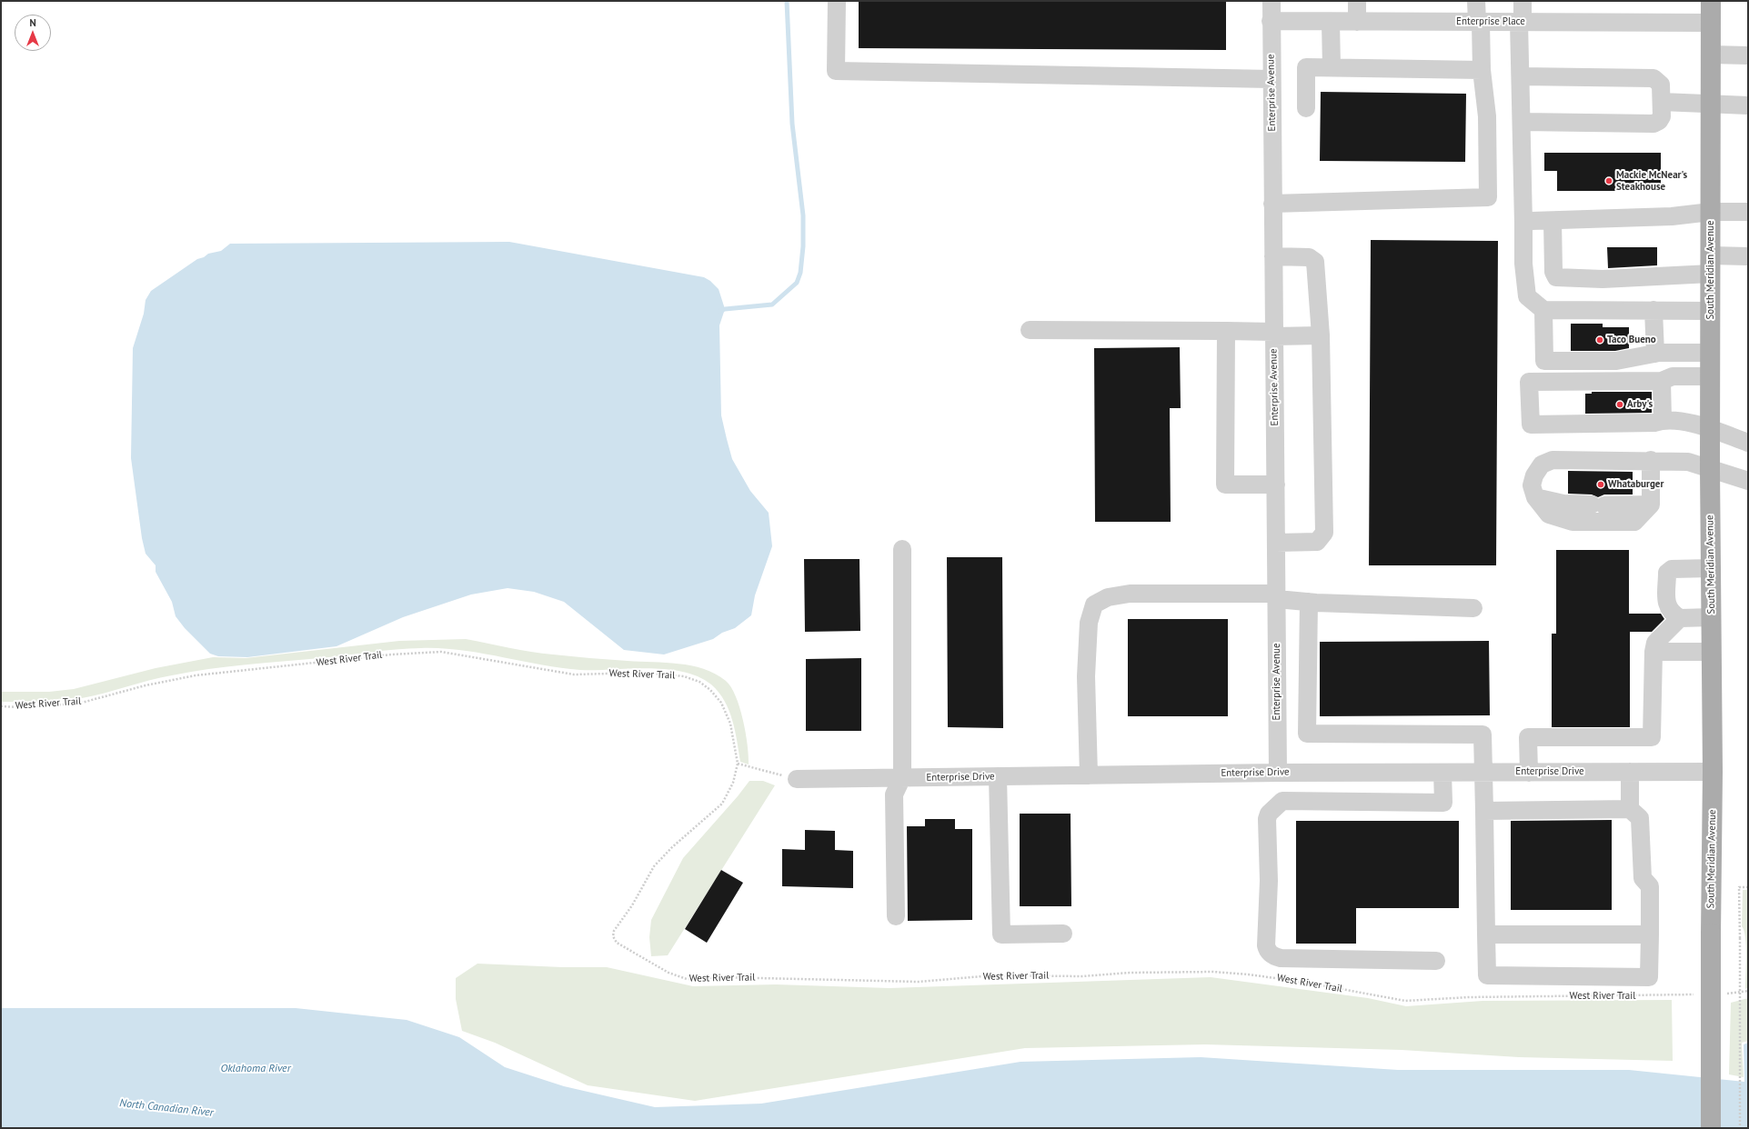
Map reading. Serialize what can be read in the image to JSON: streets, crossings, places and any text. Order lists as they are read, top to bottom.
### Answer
{
  "streets": {
    "main road": ["South Meridian Avenue"],
    "street": ["Enterprise Place", "Enterprise Avenue", "Enterprise Drive"],
    "path": ["West River Trail"]
  },
  "crossings": [
    ["Enterprise Place", "Enterprise Avenue"],
    ["Enterprise Place", "South Meridian Avenue"],
    ["Enterprise Avenue", "Enterprise Drive"],
    ["South Meridian Avenue", "Enterprise Drive"]
  ],
  "water": ["Oklahoma River", "North Canadian River"],
  "places": [
    "Mackie McNear's Steakhouse",
    "Taco Bueno",
    "Arby's",
    "Whataburger"
  ],
  "north": "top"
}
